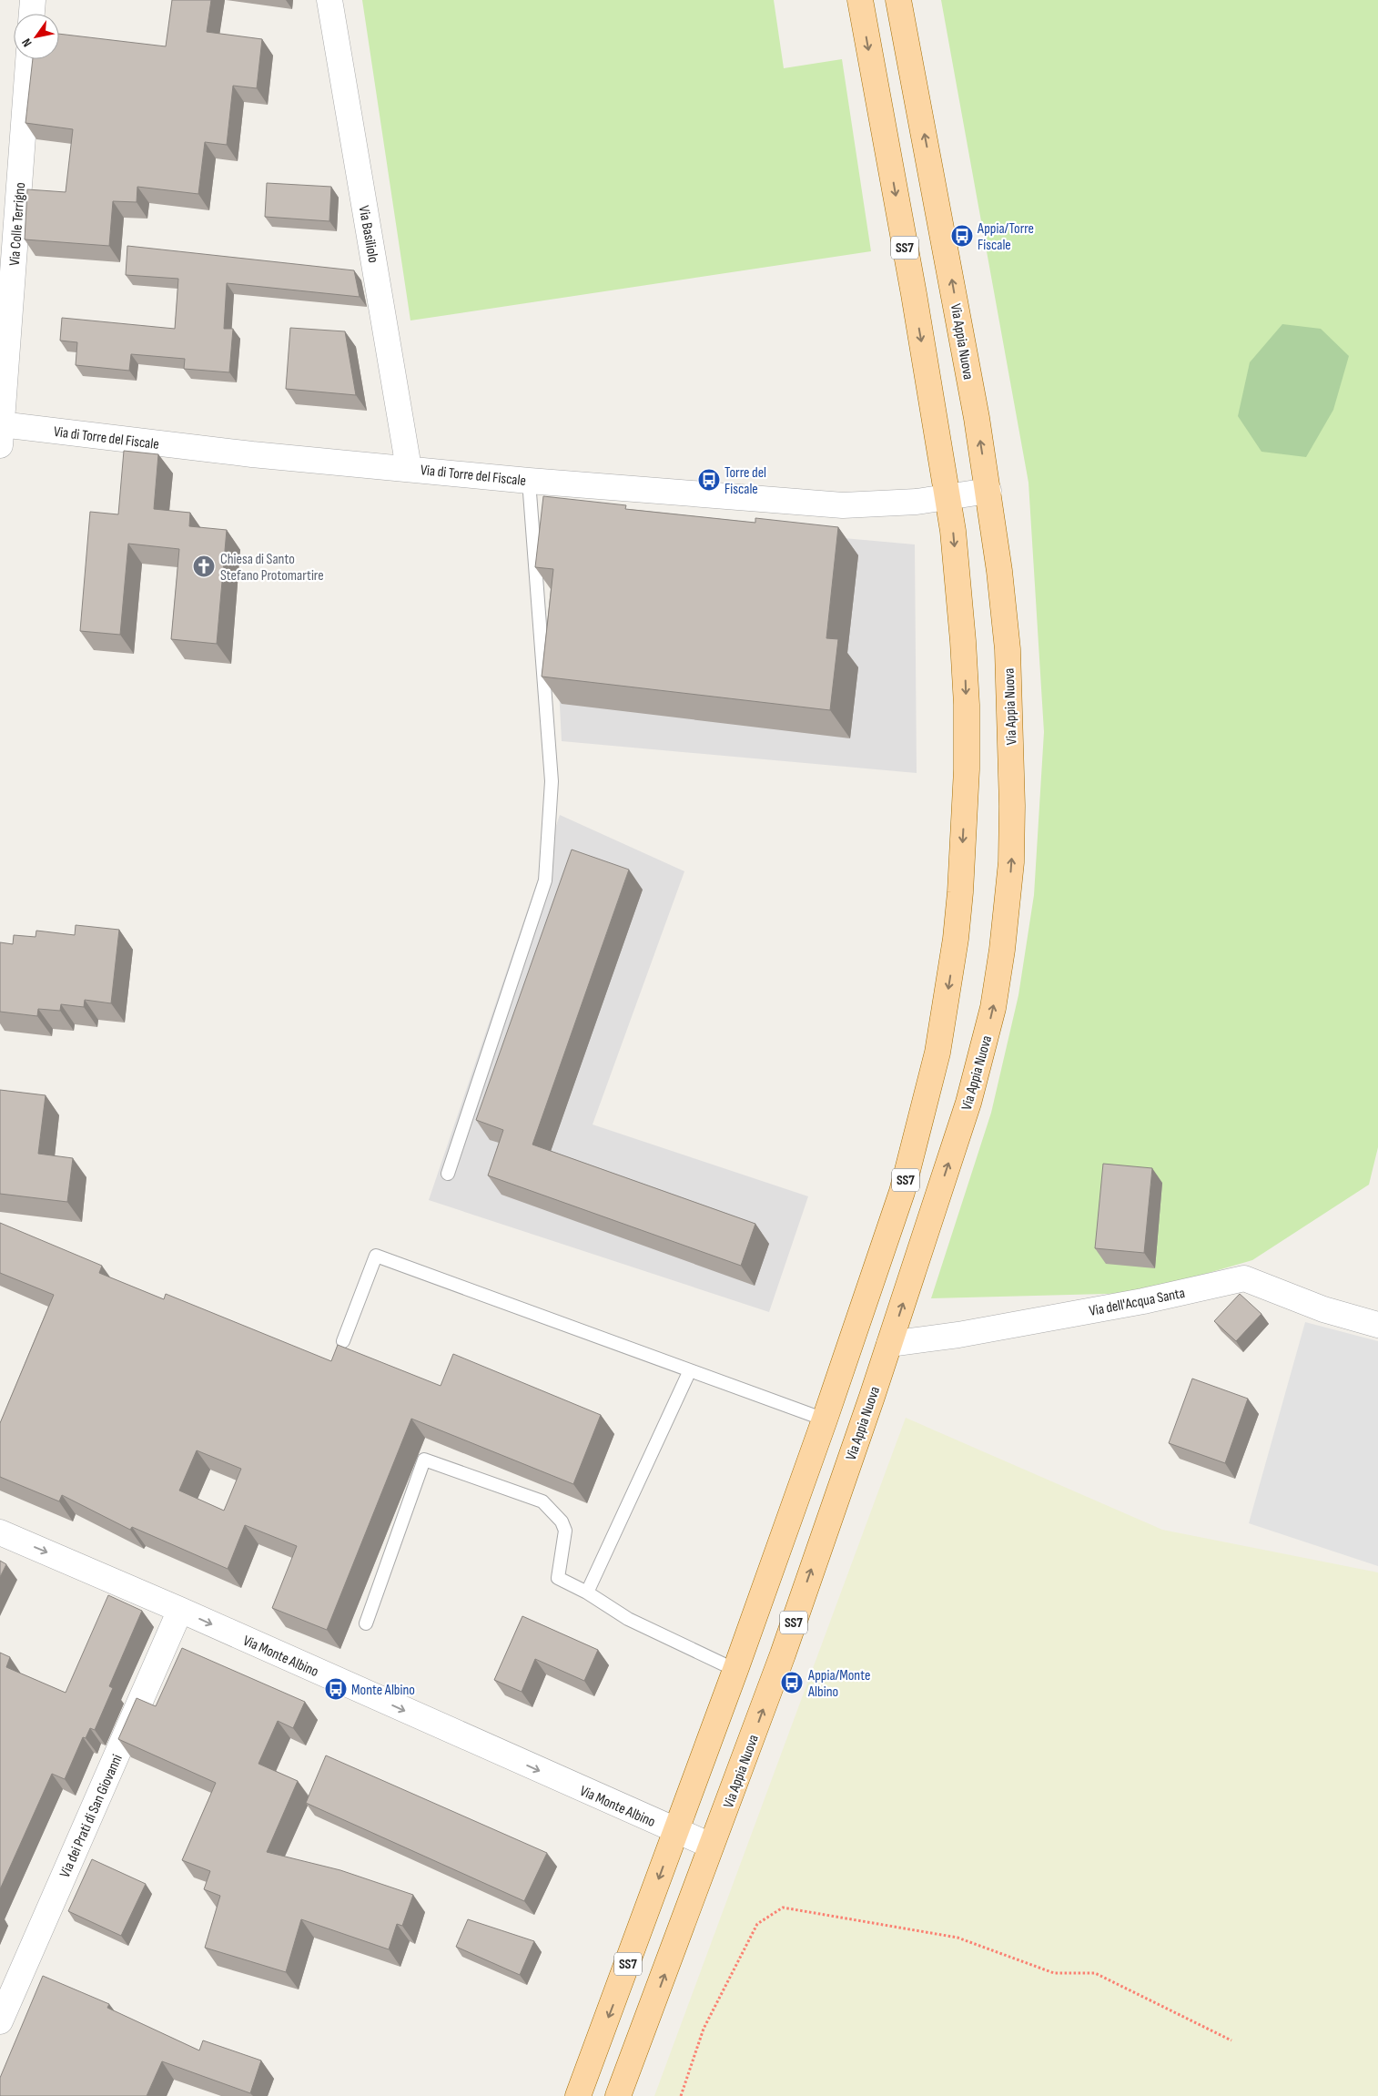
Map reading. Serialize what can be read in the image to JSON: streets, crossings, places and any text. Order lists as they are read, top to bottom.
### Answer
{
  "streets": {
    "main road": ["SS7", "Via Appia Nuova"],
    "street": [
      "Via Colle Terrigno",
      "Via Basiliolo",
      "Via di Torre del Fiscale",
      "Via dell'Acqua Santa",
      "Via Monte Albino",
      "Via dei Prati di San Giovanni"
    ]
  },
  "crossings": [
    ["Via Colle Terrigno", "Via di Torre del Fiscale"],
    ["Via Basiliolo", "Via di Torre del Fiscale"],
    ["SS7", "Via di Torre del Fiscale"],
    ["SS7", "Via Monte Albino"],
    ["Via Appia Nuova", "Via di Torre del Fiscale"],
    ["Via Appia Nuova", "Via dell'Acqua Santa"],
    ["Via Appia Nuova", "Via Monte Albino"],
    ["Via Monte Albino", "Via dei Prati di San Giovanni"]
  ],
  "one_way": ["Via Monte Albino"],
  "places": {
    "bus stop": [
      "Appia/Torre Fiscale",
      "Torre del Fiscale",
      "Appia/Monte Albino",
      "Monte Albino"
    ],
    "church": ["Chiesa di Santo Stefano Protomartire"]
  },
  "north": "bottom left"
}
